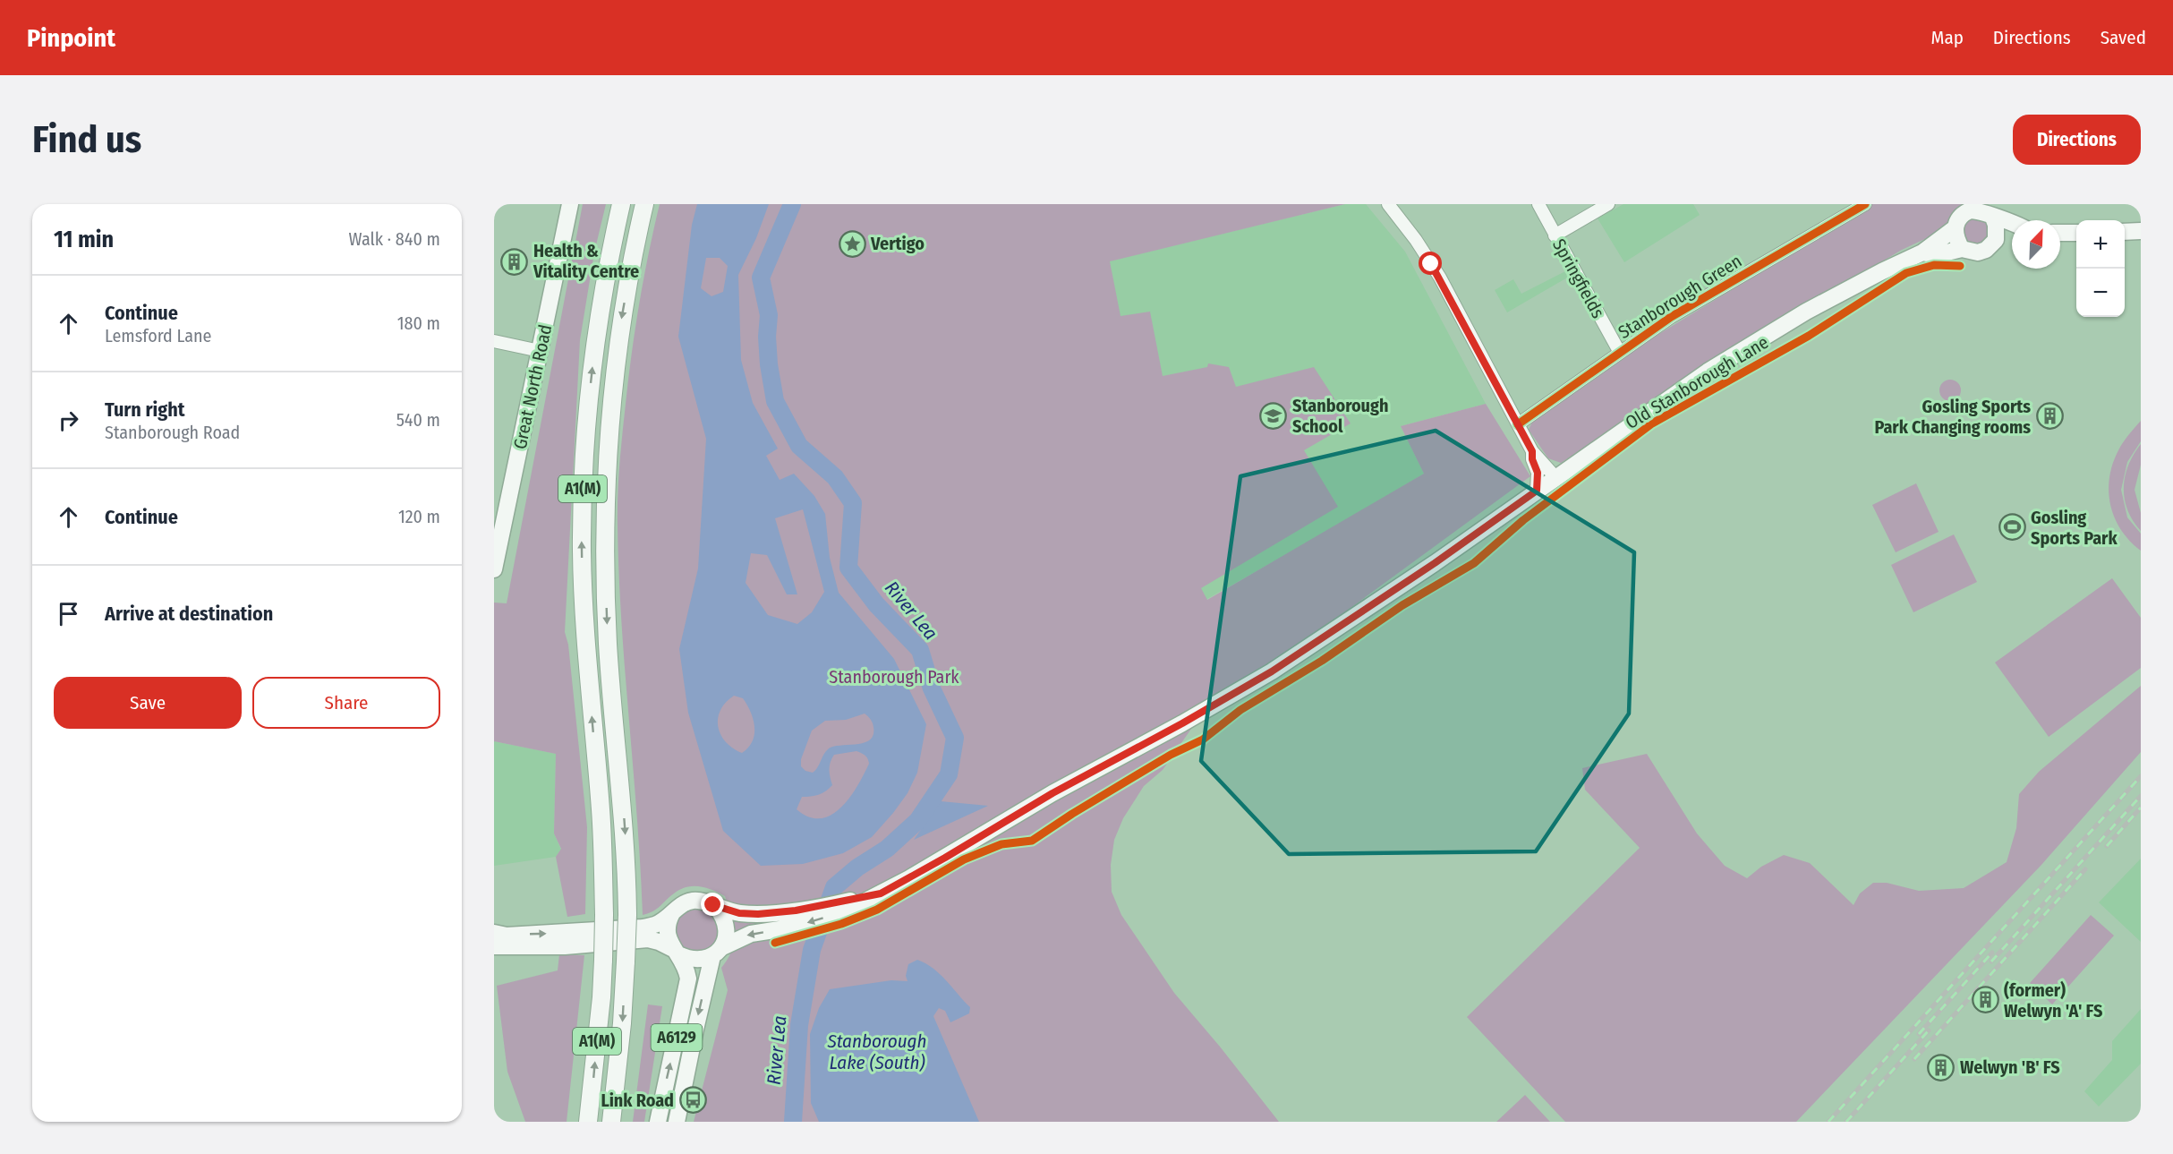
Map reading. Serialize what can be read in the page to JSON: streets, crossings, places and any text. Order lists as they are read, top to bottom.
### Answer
{
  "streets": {
    "highway": ["A1(M)"],
    "main road": ["Great North Road", "A6129"],
    "street": ["Springfields", "Stanborough Green"],
    "cycle path": ["Old Stanborough Lane"]
  },
  "crossings": [
    ["Springfields", "Stanborough Green"]
  ],
  "water": ["River Lea", "Stanborough Lake (South)"],
  "parks": ["Stanborough Park"],
  "places": {
    "place": ["Vertigo"],
    "building": [
      "Health & Vitality Centre",
      "Gosling Sports Park Changing rooms",
      "(former) Welwyn 'A' FS",
      "Welwyn 'B' FS"
    ],
    "school or university": ["Stanborough School"],
    "sports": ["Gosling Sports Park"],
    "bus stop": ["Link Road"]
  },
  "north": "top right",
  "page": {
    "header": "Pinpoint",
    "nav": ["Map", "Directions", "Saved"],
    "buttons": [
      "Directions",
      ["Save", "Share"]
    ],
    "title": "Find us",
    "heading": ["11 min", "Walk · 840 m"],
    "map_buttons": ["+", "−"],
    "list": [
      ["Continue", "Lemsford Lane", "180 m"],
      ["Turn right", "Stanborough Road", "540 m"],
      ["Continue", "120 m"],
      "Arrive at destination"
    ]
  }
}
